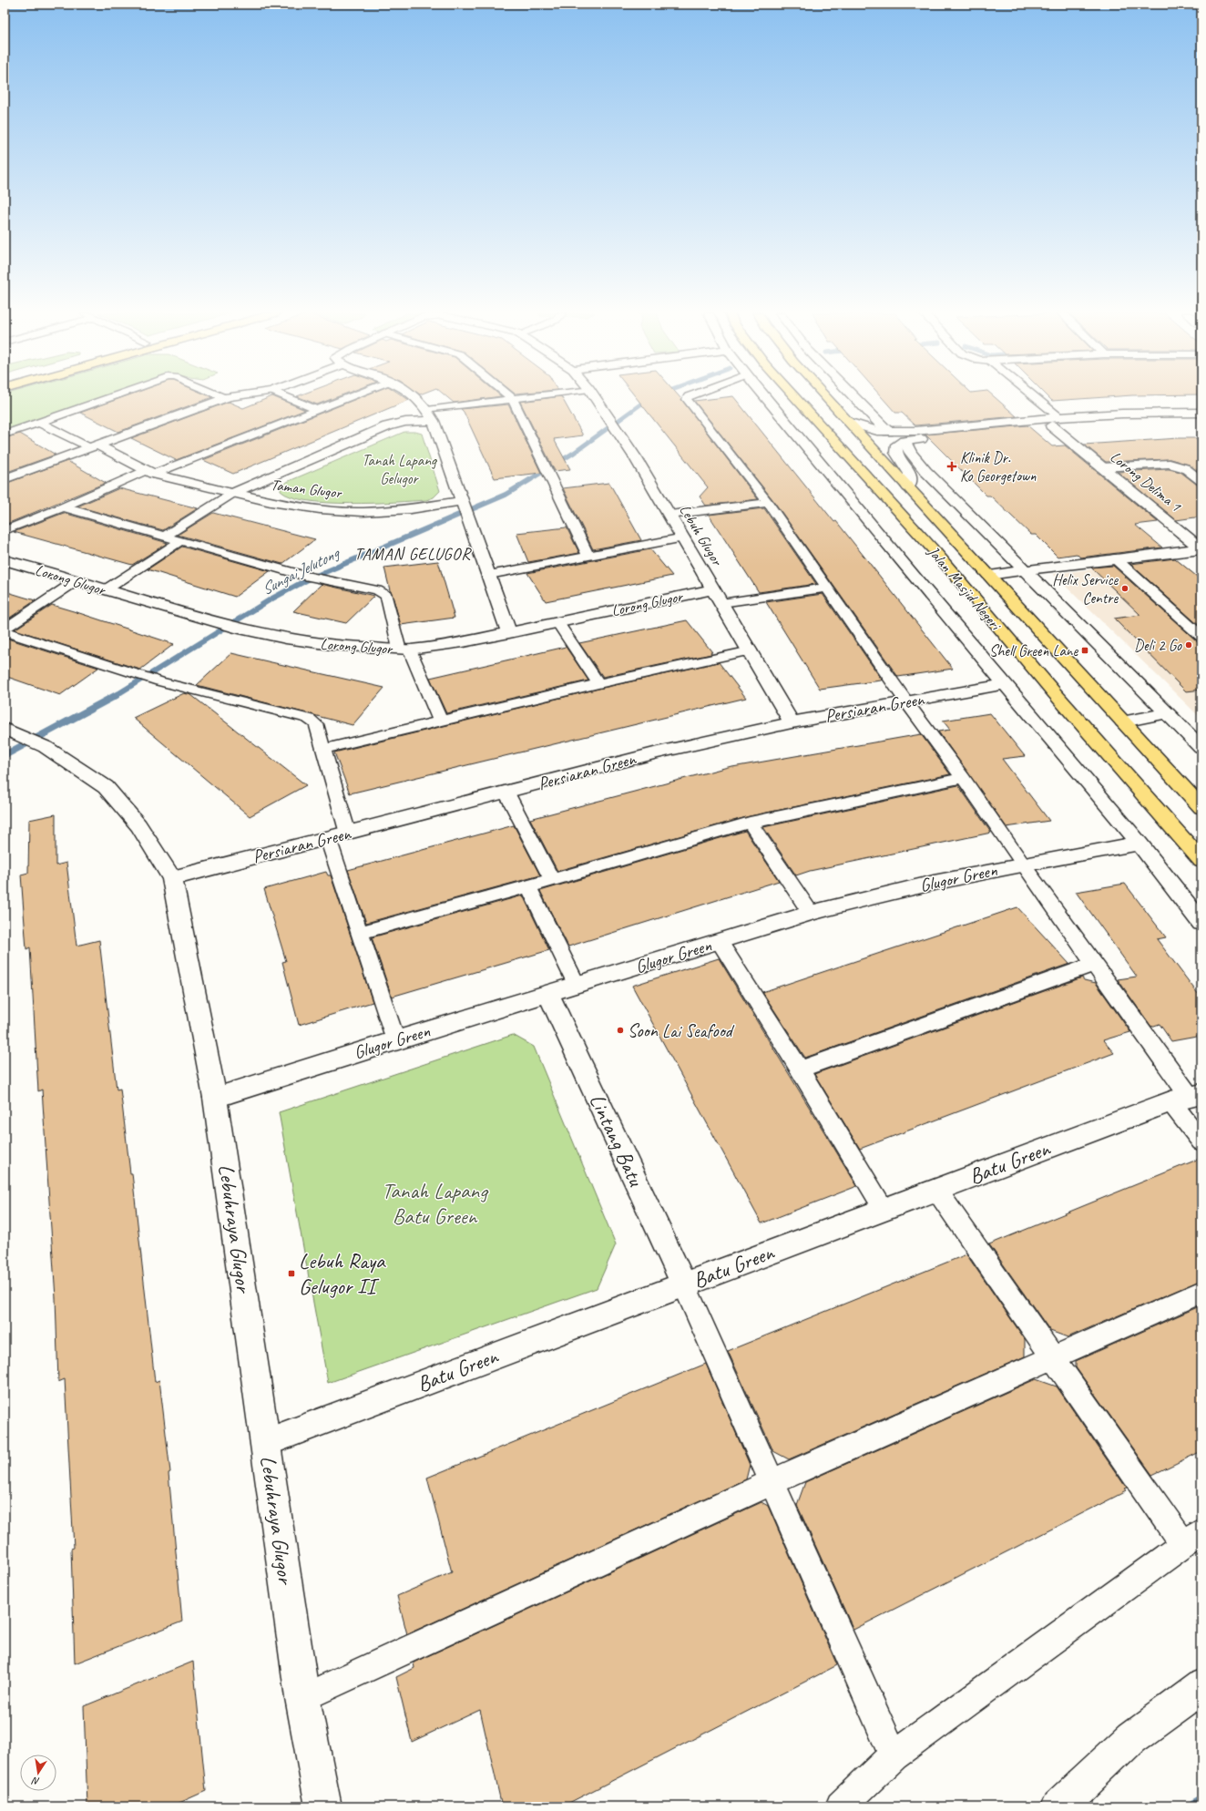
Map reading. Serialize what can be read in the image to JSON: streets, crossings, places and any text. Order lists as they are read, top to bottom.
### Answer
{
  "streets": {
    "main road": ["Jalan Masjid Negeri"],
    "street": [
      "Lorong Delima 1",
      "Taman Glugor",
      "Lebuh Glugor",
      "Lorong Glugor",
      "Persiaran Green",
      "Glugor Green",
      "Lintang Batu",
      "Batu Green",
      "Lebuhraya Glugor"
    ]
  },
  "crossings": [
    ["Lebuh Glugor", "Lorong Glugor"],
    ["Lebuh Glugor", "Persiaran Green"],
    ["Persiaran Green", "Lebuhraya Glugor"],
    ["Glugor Green", "Lintang Batu"],
    ["Glugor Green", "Lebuhraya Glugor"],
    ["Lintang Batu", "Batu Green"],
    ["Batu Green", "Lebuhraya Glugor"]
  ],
  "districts": ["TAMAN GELUGOR"],
  "water": ["Sungai Jelutong"],
  "parks": ["Tanah Lapang Gelugor", "Tanah Lapang Batu Green"],
  "places": {
    "health": ["Klinik Dr. Ko Georgetown"],
    "other": ["Helix Service Centre", "Deli 2 Go", "Soon Lai Seafood"],
    "transit": ["Shell Green Lane", "Lebuh Raya Gelugor II"]
  },
  "north": "bottom"
}
